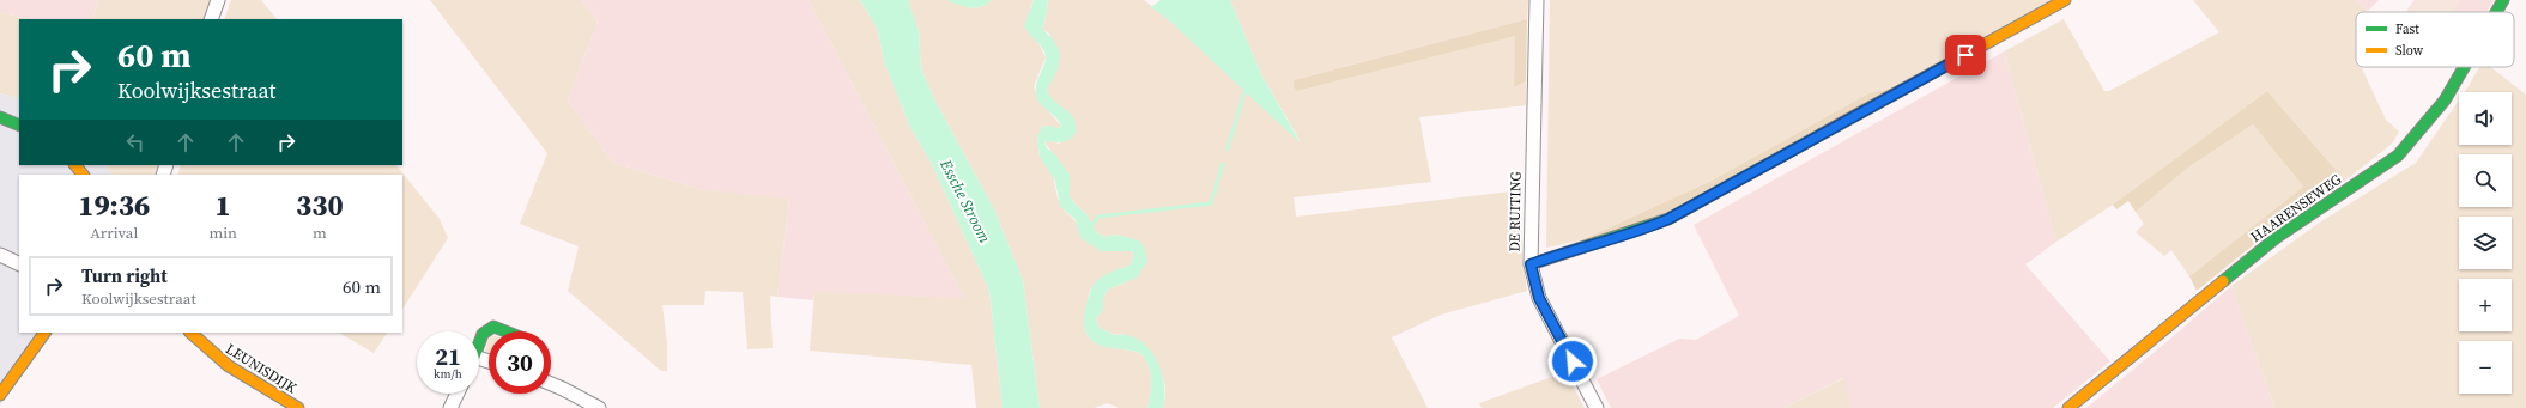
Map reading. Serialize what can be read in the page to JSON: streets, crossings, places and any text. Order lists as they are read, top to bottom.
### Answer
{
  "streets": {
    "street": ["HAARENSEWEG", "DE RUITING", "LEUNISDIJK"]
  },
  "water": ["Essche Stroom"],
  "legend": ["Fast", "Slow"],
  "page": {
    "turn": ["60 m", "Koolwijksestraat"],
    "map_buttons": ["+", "−"],
    "eta": [
      "19:36",
      "Arrival",
      "1",
      "min",
      "330",
      "m"
    ],
    "list": [
      {
        "name": "Turn right",
        "note": "Koolwijksestraat",
        "value": "60 m"
      }
    ],
    "speed": "21 km/h",
    "limit": "30"
  }
}
